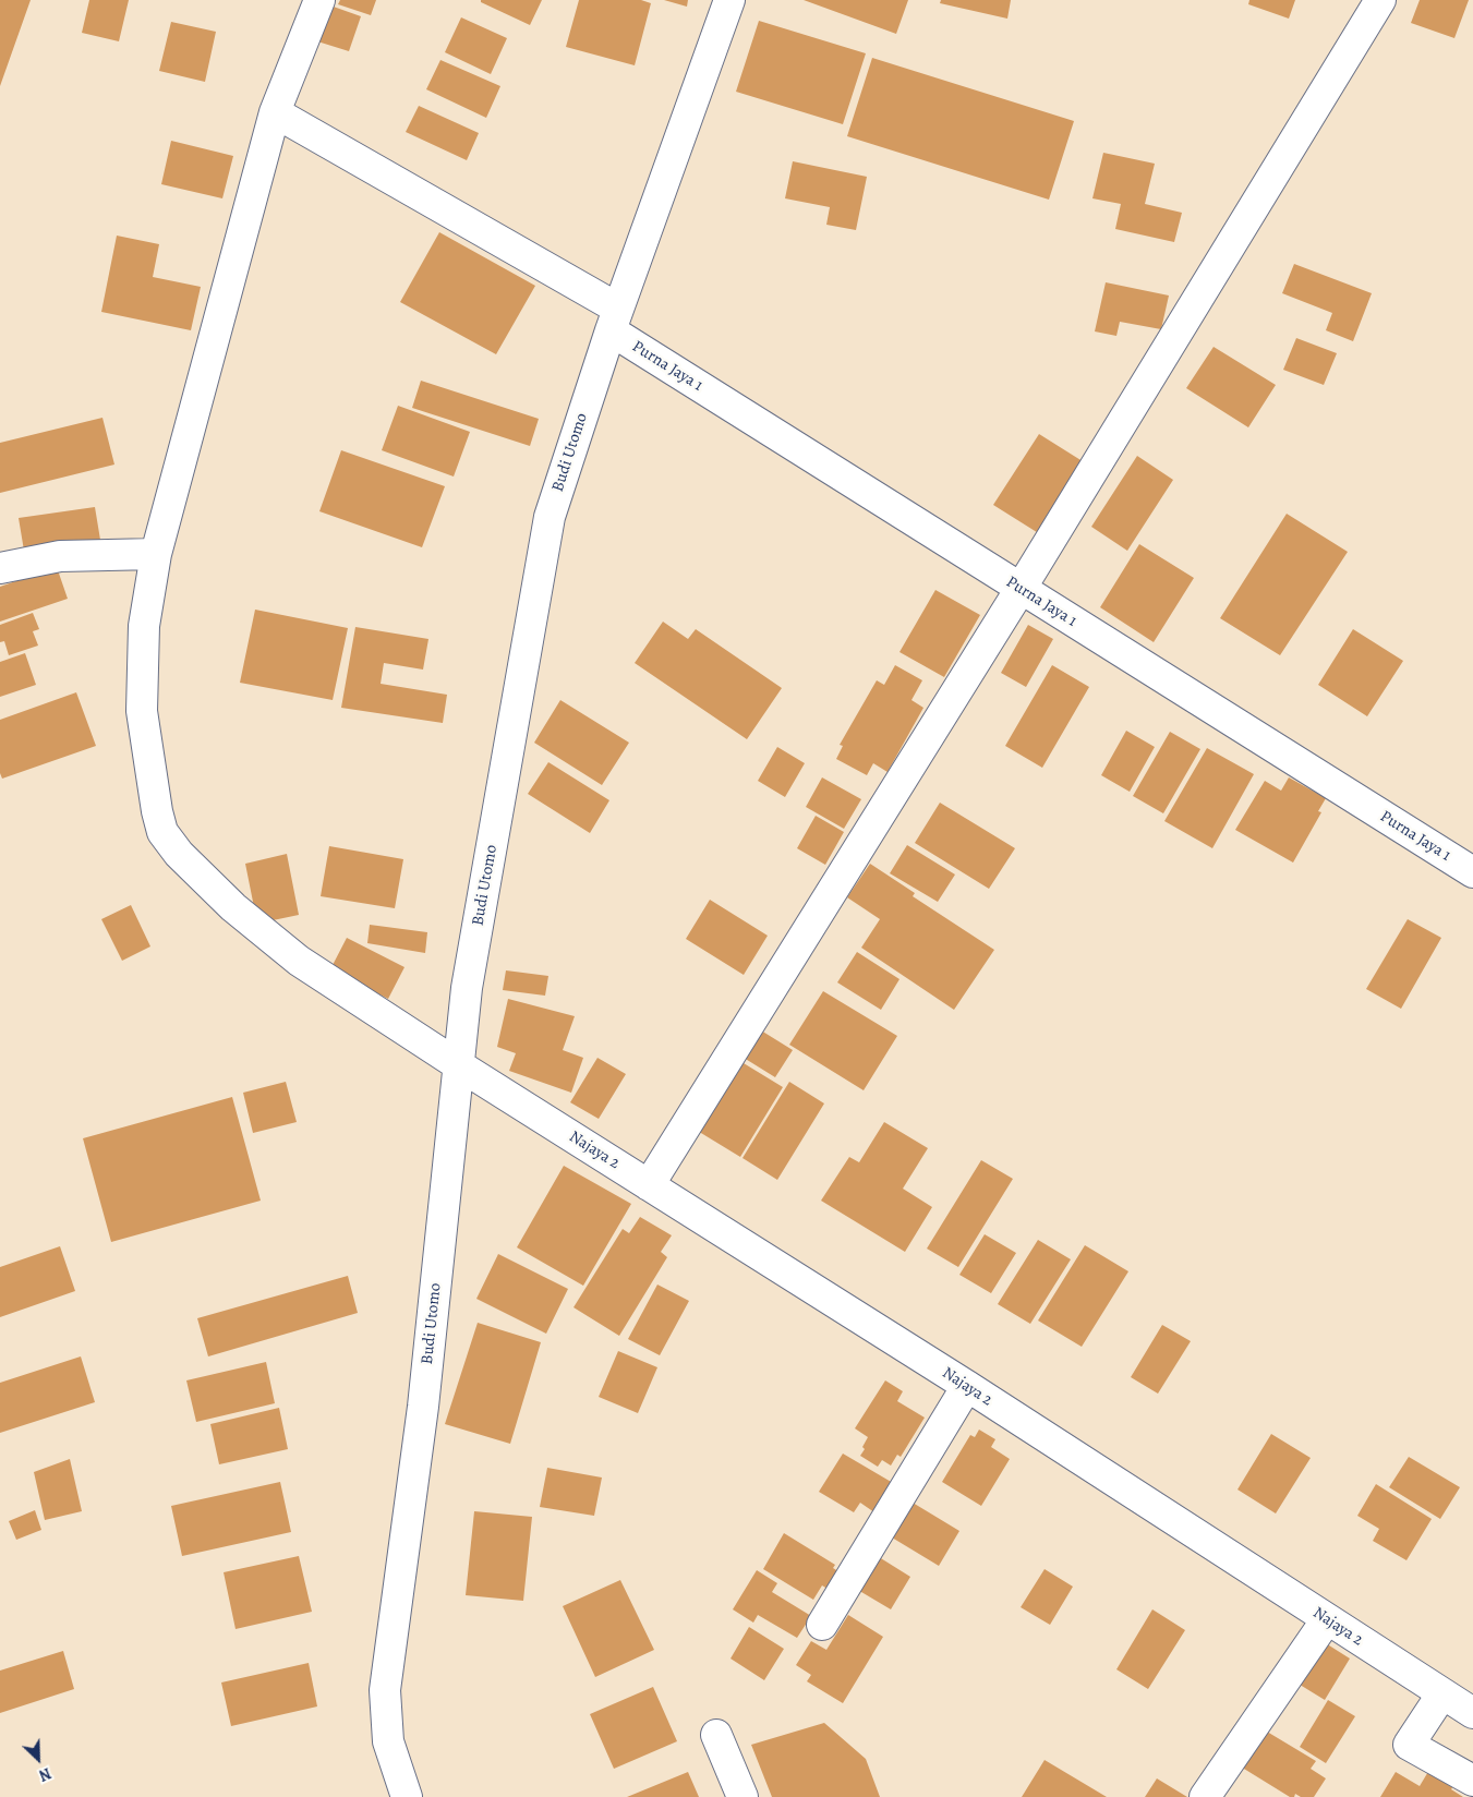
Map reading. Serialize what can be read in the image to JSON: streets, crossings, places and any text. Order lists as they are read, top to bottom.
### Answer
{
  "streets": {
    "street": ["Purna Jaya 1", "Budi Utomo", "Najaya 2"]
  },
  "crossings": [
    ["Purna Jaya 1", "Budi Utomo"],
    ["Purna Jaya 1", "Najaya 2"],
    ["Budi Utomo", "Najaya 2"]
  ],
  "north": "bottom right"
}
